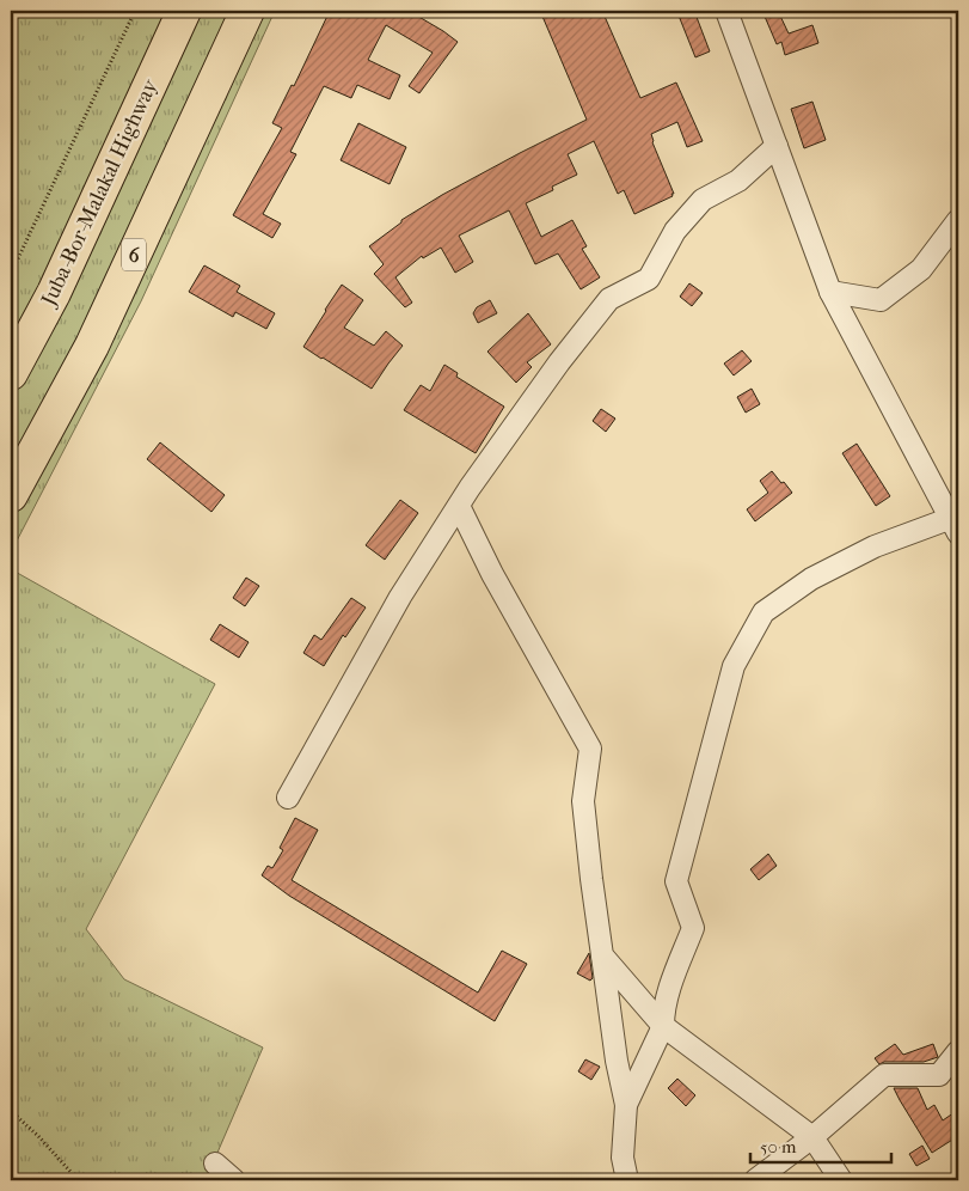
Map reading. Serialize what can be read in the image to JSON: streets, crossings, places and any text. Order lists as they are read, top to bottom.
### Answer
{
  "streets": {
    "highway": ["Juba-Bor-Malakal Highway", "6"]
  },
  "scale_bar": "50 m"
}
